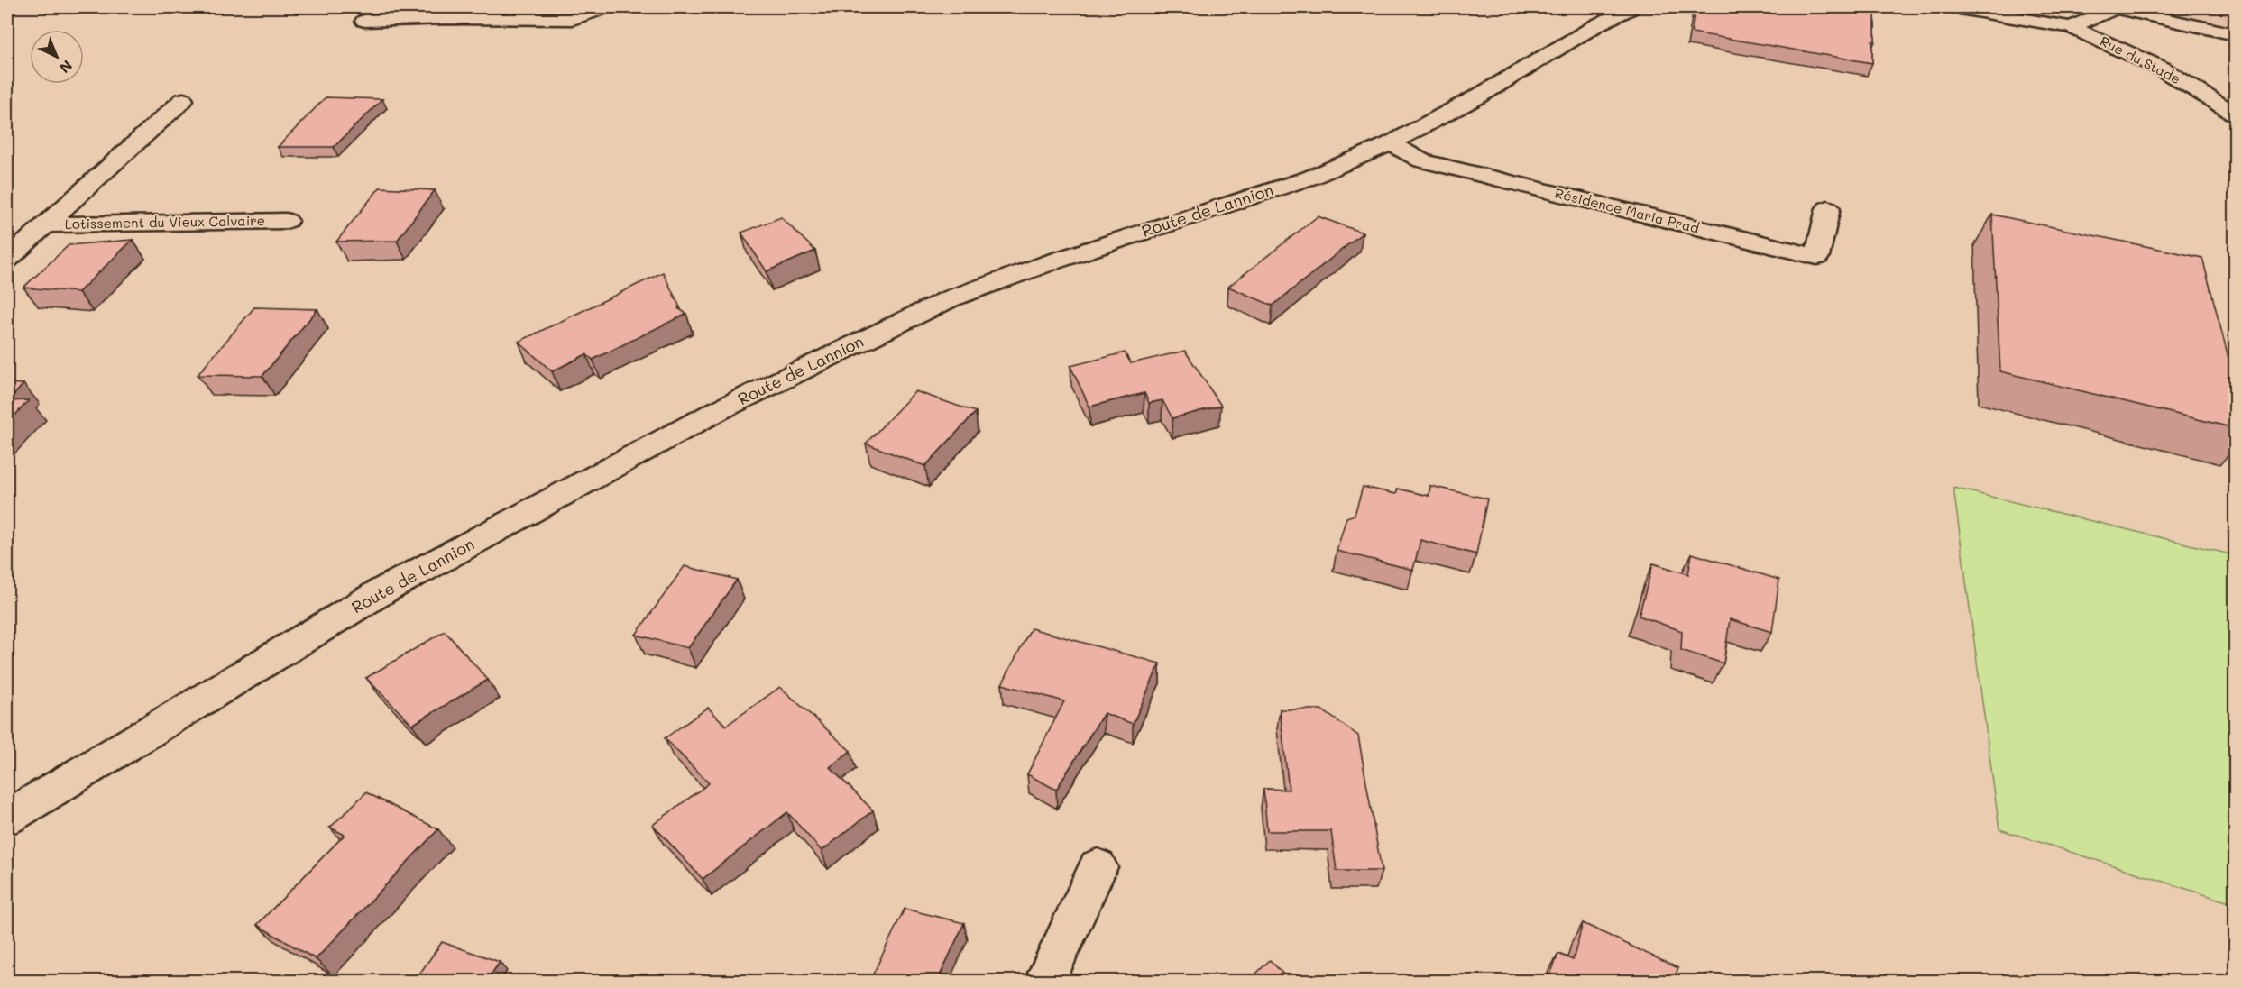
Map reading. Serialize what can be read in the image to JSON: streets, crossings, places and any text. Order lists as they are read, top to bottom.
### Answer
{
  "streets": {
    "street": [
      "Rue du Stade",
      "Route de Lannion",
      "Résidence Maria Prad",
      "Lotissement du Vieux Calvaire"
    ]
  },
  "crossings": [
    ["Route de Lannion", "Résidence Maria Prad"]
  ],
  "north": "bottom right"
}
